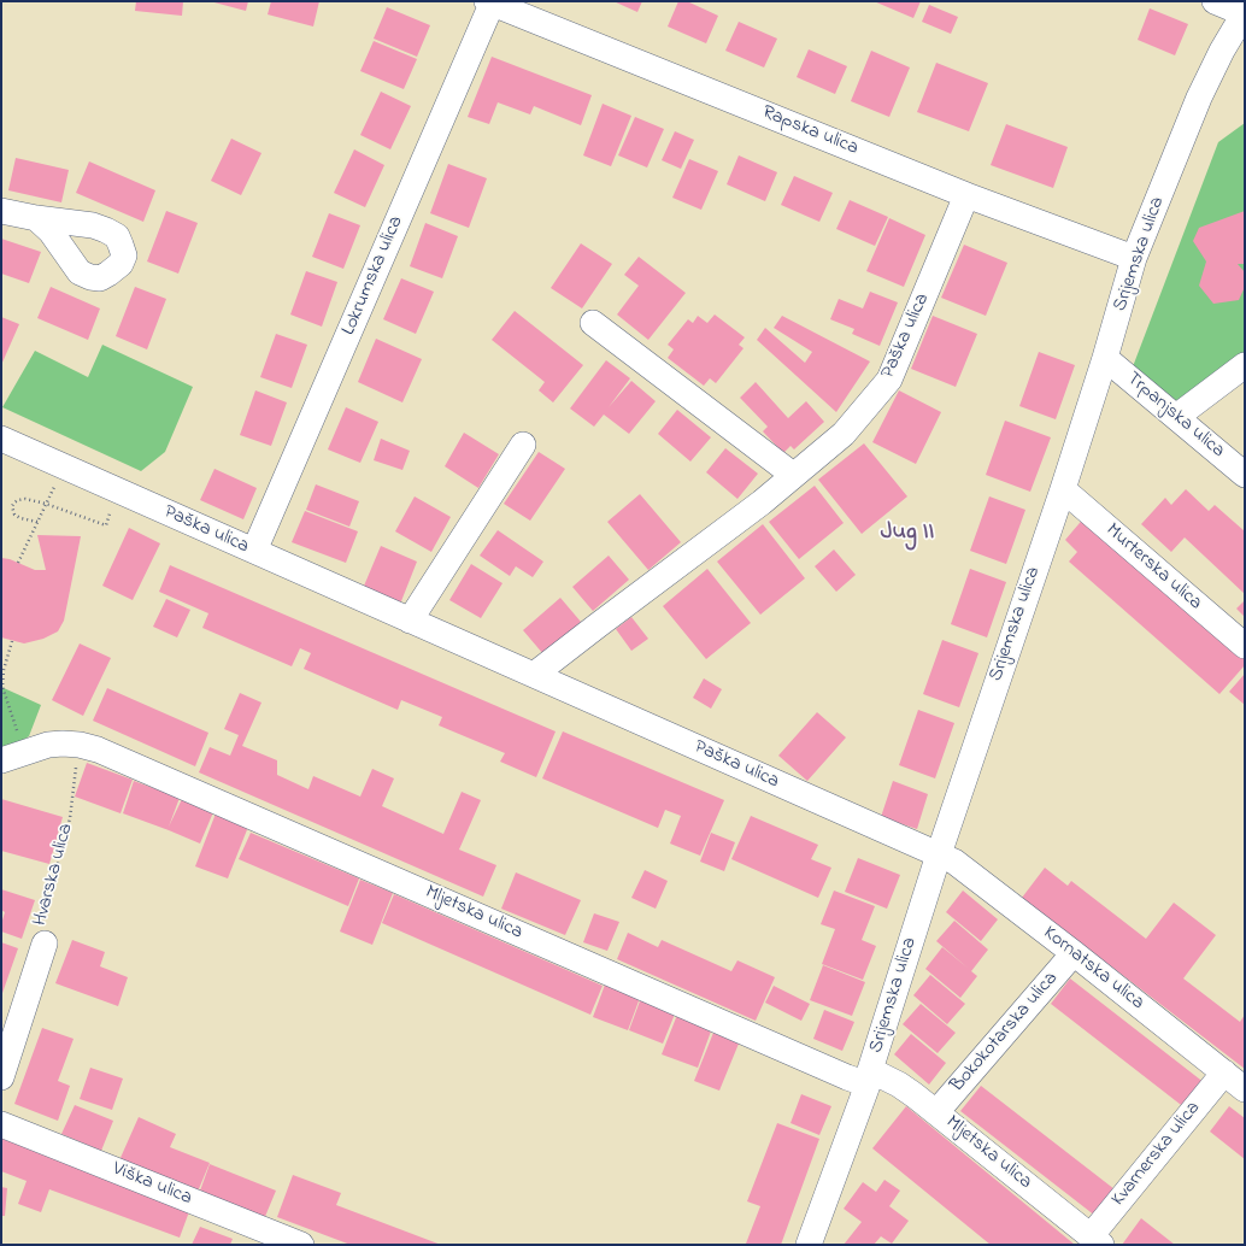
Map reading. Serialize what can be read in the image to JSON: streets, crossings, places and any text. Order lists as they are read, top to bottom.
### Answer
{
  "streets": {
    "street": [
      "Rapska ulica",
      "Srijemska ulica",
      "Lokrumska ulica",
      "Paška ulica",
      "Trpanjska ulica",
      "Murterska ulica",
      "Hvarska ulica",
      "Mljetska ulica",
      "Kornatska ulica",
      "Bokokotarska ulica",
      "Kvarnerska ulica",
      "Viška ulica"
    ]
  },
  "crossings": [
    ["Rapska ulica", "Srijemska ulica"],
    ["Rapska ulica", "Lokrumska ulica"],
    ["Rapska ulica", "Paška ulica"],
    ["Srijemska ulica", "Paška ulica"],
    ["Srijemska ulica", "Trpanjska ulica"],
    ["Srijemska ulica", "Murterska ulica"],
    ["Srijemska ulica", "Mljetska ulica"],
    ["Srijemska ulica", "Kornatska ulica"],
    ["Lokrumska ulica", "Paška ulica"],
    ["Paška ulica", "Kornatska ulica"],
    ["Hvarska ulica", "Mljetska ulica"],
    ["Mljetska ulica", "Bokokotarska ulica"],
    ["Mljetska ulica", "Kvarnerska ulica"],
    ["Kornatska ulica", "Bokokotarska ulica"],
    ["Kornatska ulica", "Kvarnerska ulica"]
  ],
  "districts": ["Jug II"]
}
